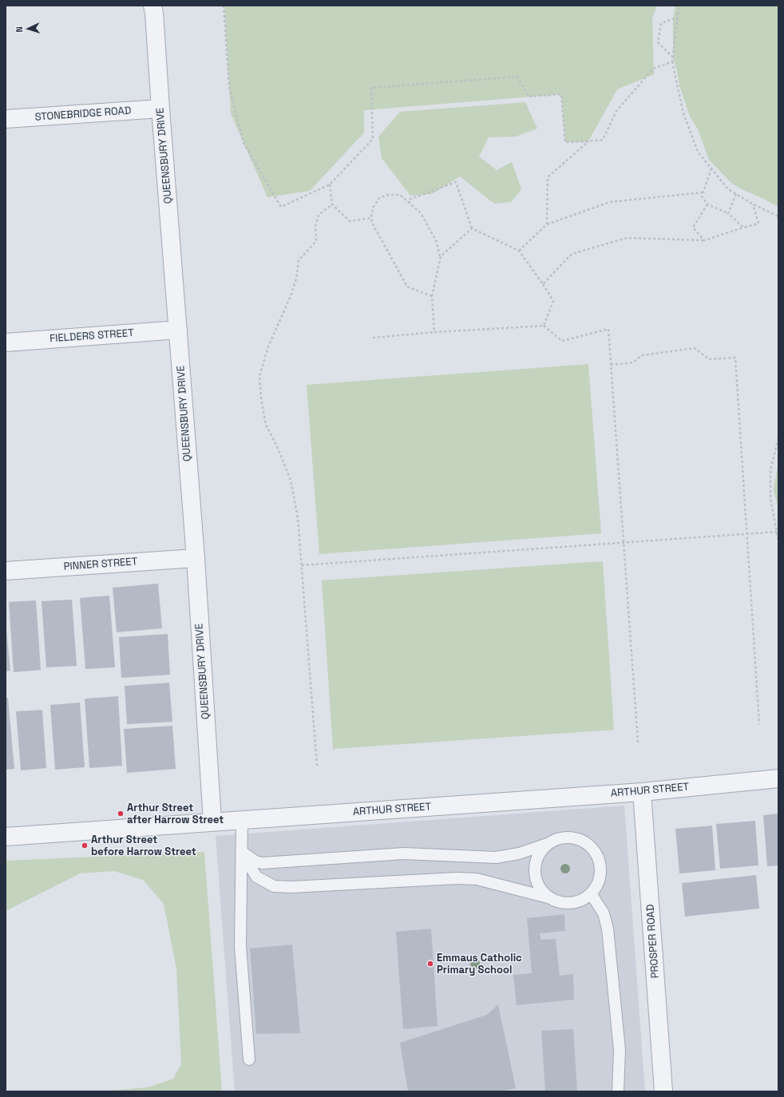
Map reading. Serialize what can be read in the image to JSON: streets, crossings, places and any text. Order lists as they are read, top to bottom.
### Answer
{
  "streets": {
    "street": [
      "STONEBRIDGE ROAD",
      "QUEENSBURY DRIVE",
      "FIELDERS STREET",
      "PINNER STREET",
      "ARTHUR STREET",
      "PROSPER ROAD"
    ]
  },
  "crossings": [
    ["STONEBRIDGE ROAD", "QUEENSBURY DRIVE"],
    ["QUEENSBURY DRIVE", "FIELDERS STREET"],
    ["QUEENSBURY DRIVE", "PINNER STREET"],
    ["QUEENSBURY DRIVE", "ARTHUR STREET"],
    ["ARTHUR STREET", "PROSPER ROAD"]
  ],
  "places": ["Arthur Street after Harrow Street", "Arthur Street before Harrow Street", "Emmaus Catholic Primary School"],
  "north": "left"
}
